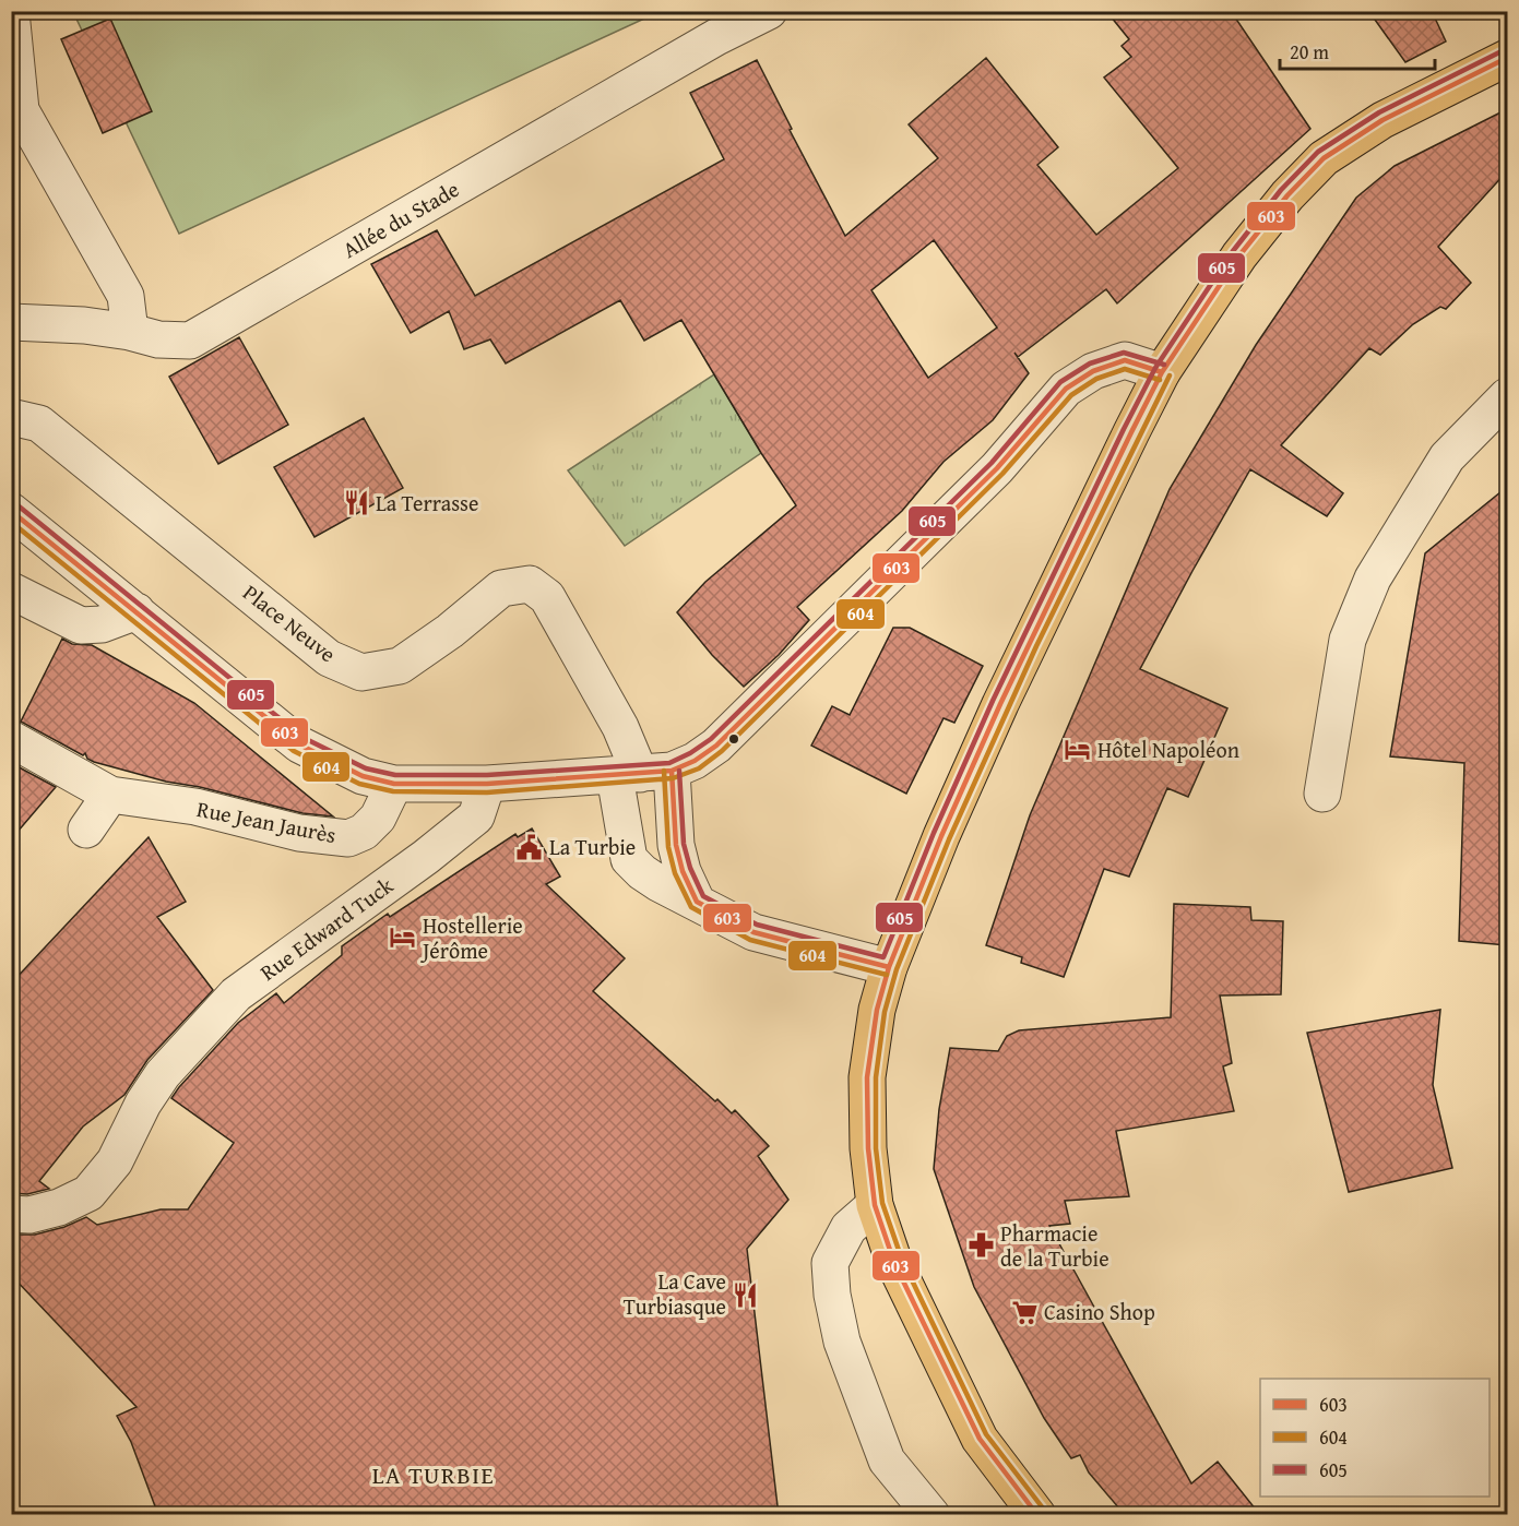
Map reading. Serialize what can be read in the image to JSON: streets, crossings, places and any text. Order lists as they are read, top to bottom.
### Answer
{
  "streets": {
    "street": [
      "Allée du Stade",
      "Place Neuve",
      "Rue Jean Jaurès",
      "Rue Edward Tuck"
    ]
  },
  "districts": ["LA TURBIE"],
  "places": {
    "restaurant": ["La Terrasse", "La Cave Turbiasque"],
    "hotel": ["Hôtel Napoléon", "Hostellerie Jérôme"],
    "public building": ["La Turbie"],
    "pharmacy": ["Pharmacie de la Turbie"],
    "supermarket": ["Casino Shop"]
  },
  "lines": ["transit line 605", "transit line 603", "transit line 604"],
  "legend": ["603", "604", "605"],
  "scale_bar": "20 m"
}
